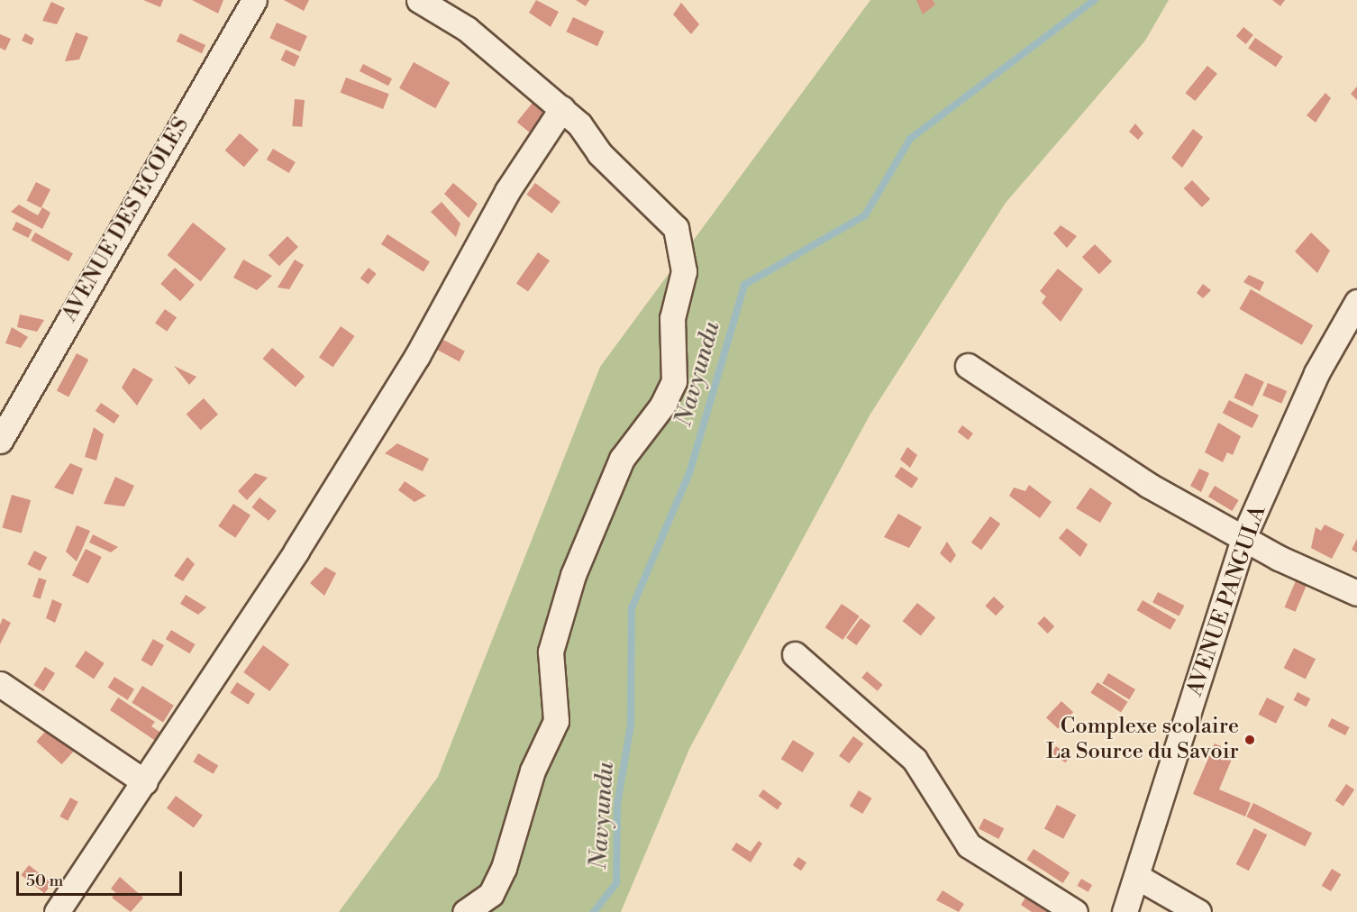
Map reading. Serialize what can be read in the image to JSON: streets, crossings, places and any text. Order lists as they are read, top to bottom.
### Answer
{
  "streets": {
    "street": ["AVENUE DES ECOLES", "AVENUE PANGULA"]
  },
  "water": ["Navyundu"],
  "places": ["Complexe scolaire La Source du Savoir"],
  "scale_bar": "50 m"
}
